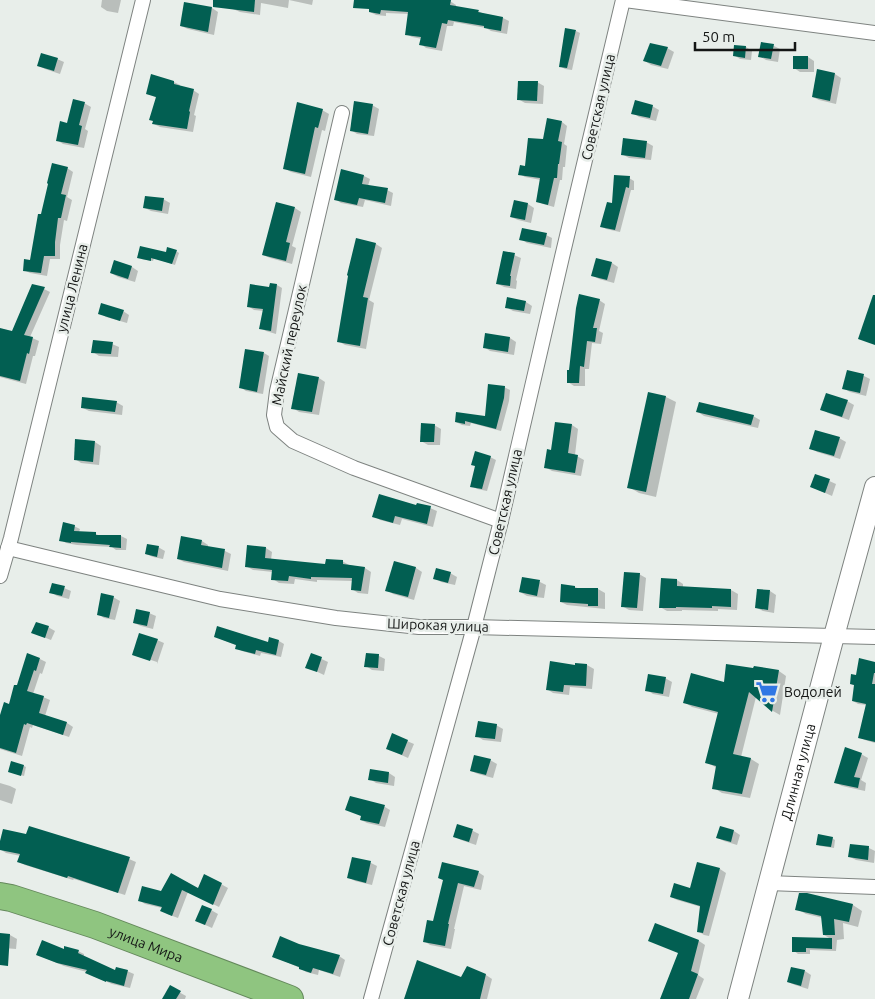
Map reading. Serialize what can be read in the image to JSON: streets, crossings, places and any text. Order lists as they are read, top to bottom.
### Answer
{
  "streets": {
    "highway": ["улица Мира"],
    "main road": ["Длинная улица"],
    "street": [
      "Советская улица",
      "улица Ленина",
      "Майский переулок",
      "Широкая улица"
    ]
  },
  "crossings": [
    ["Советская улица", "Майский переулок"],
    ["Советская улица", "Широкая улица"],
    ["улица Ленина", "Широкая улица"],
    ["Широкая улица", "Длинная улица"]
  ],
  "places": {
    "supermarket": ["Водолей"]
  },
  "scale_bar": "50 m"
}
